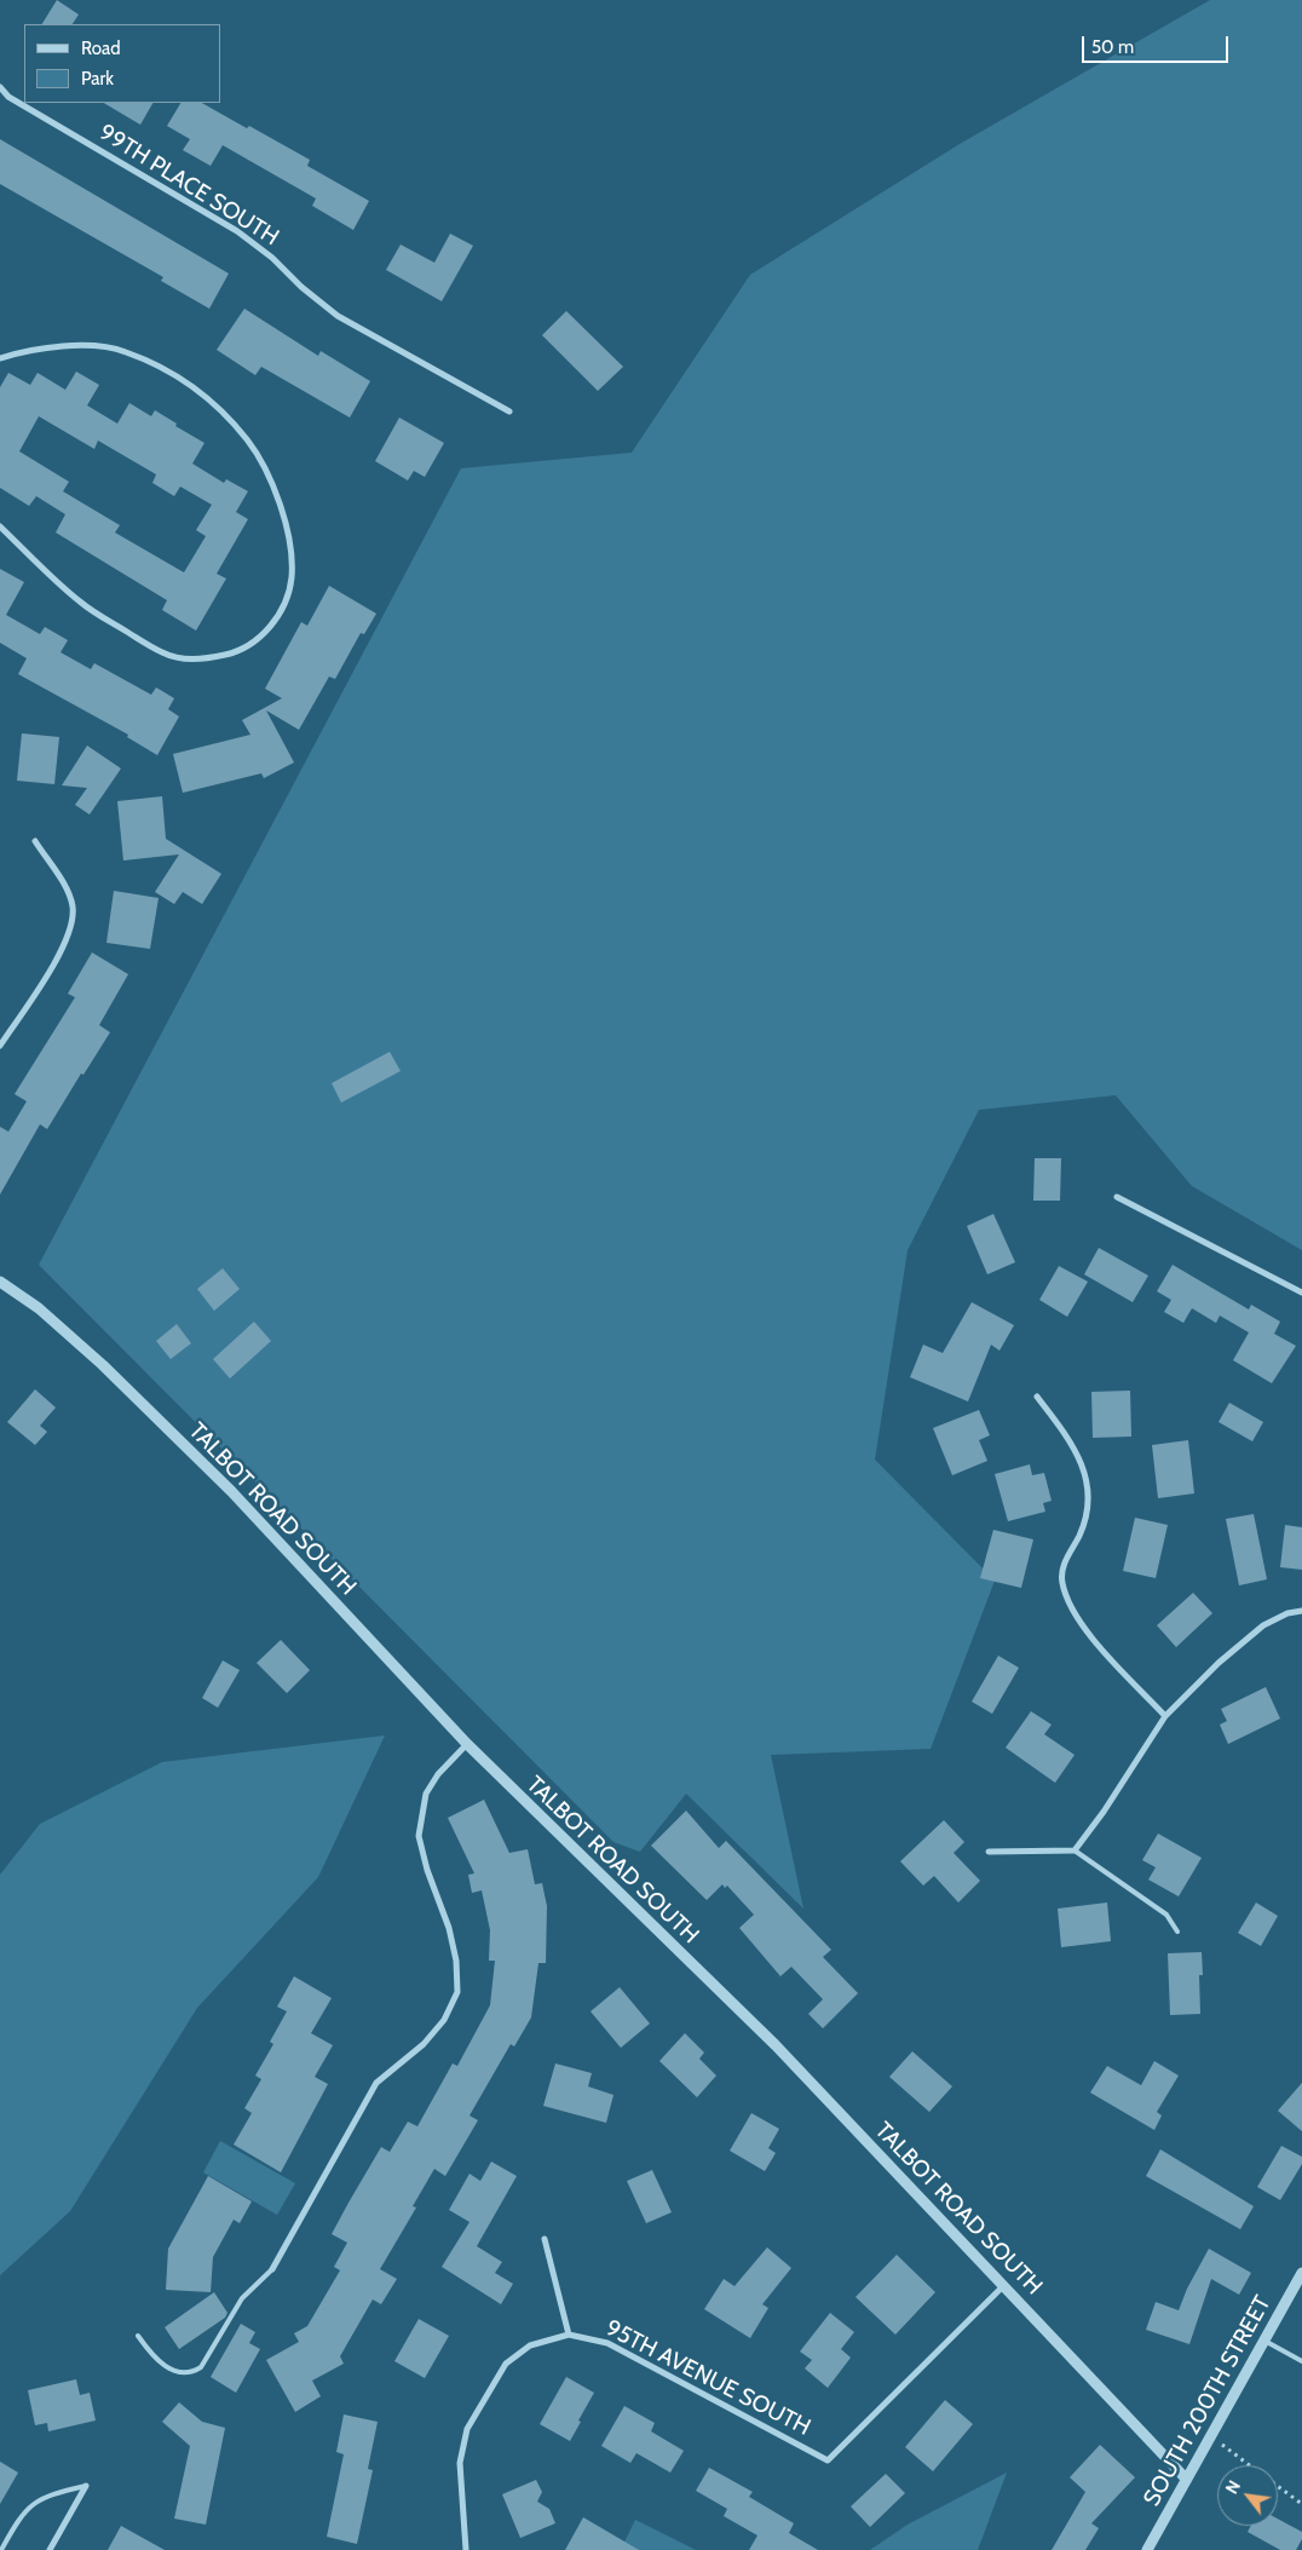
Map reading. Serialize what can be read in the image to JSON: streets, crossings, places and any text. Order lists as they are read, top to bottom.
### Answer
{
  "streets": {
    "street": [
      "99TH PLACE SOUTH",
      "TALBOT ROAD SOUTH",
      "95TH AVENUE SOUTH",
      "SOUTH 200TH STREET"
    ]
  },
  "crossings": [
    ["TALBOT ROAD SOUTH", "95TH AVENUE SOUTH"],
    ["TALBOT ROAD SOUTH", "SOUTH 200TH STREET"]
  ],
  "legend": ["Road", "Park"],
  "scale_bar": "50 m",
  "north": "top left"
}
